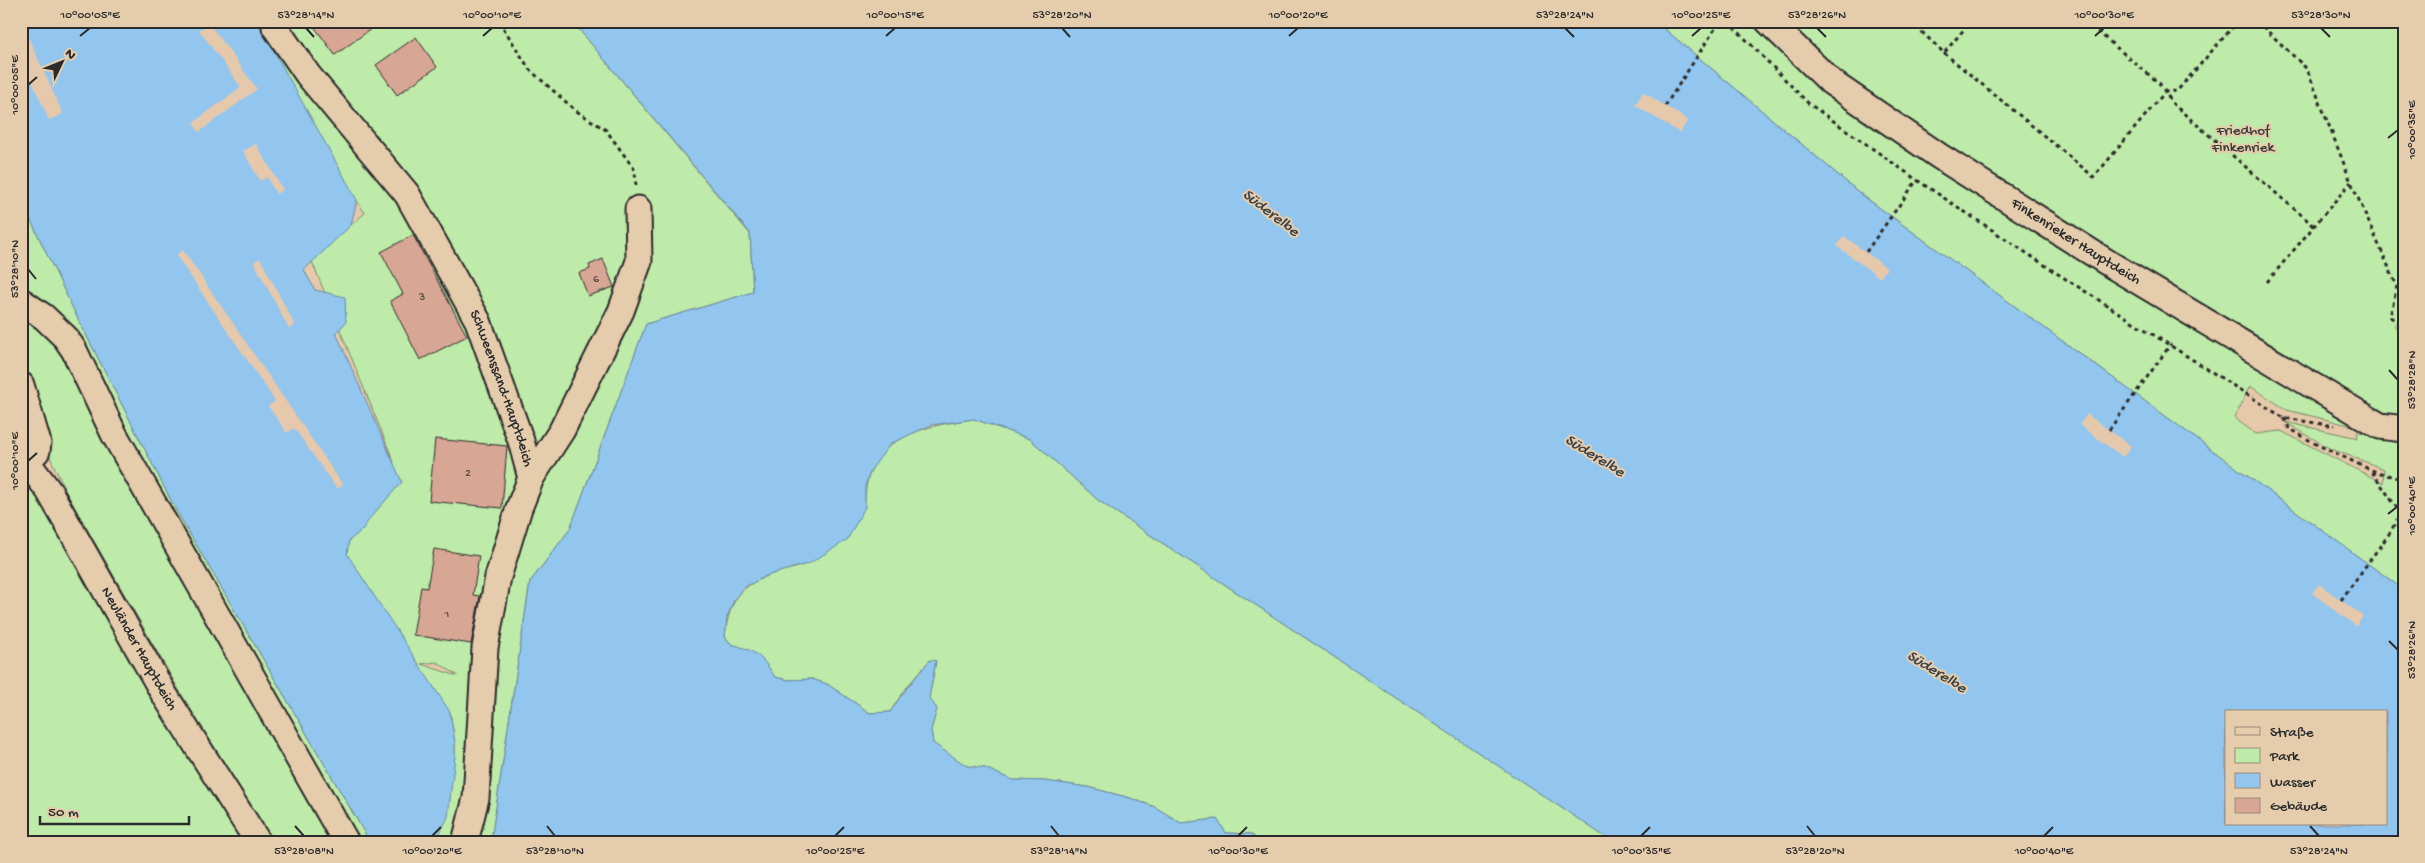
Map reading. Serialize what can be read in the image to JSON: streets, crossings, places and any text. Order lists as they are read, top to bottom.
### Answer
{
  "streets": {
    "street": ["Finkenrieker Hauptdeich", "Schweenssand-Hauptdeich", "Neuländer Hauptdeich"]
  },
  "water": ["Süderelbe"],
  "parks": ["Friedhof Finkenriek"],
  "house_numbers": [
    "6",
    "3",
    "2",
    "1"
  ],
  "legend": [
    "Straße",
    "Park",
    "Wasser",
    "Gebäude"
  ],
  "scale_bar": "50 m",
  "north": "top right",
  "coordinates": [
    "10°00'05\"E",
    "53°28'14\"N",
    "10°00'10\"E",
    "10°00'15\"E",
    "53°28'20\"N",
    "10°00'20\"E",
    "53°28'24\"N",
    "10°00'25\"E",
    "53°28'26\"N",
    "10°00'30\"E",
    "53°28'30\"N",
    "10°00'35\"E",
    "53°28'10\"N",
    "53°28'28\"N",
    "10°00'40\"E",
    "53°28'08\"N"
  ]
}
